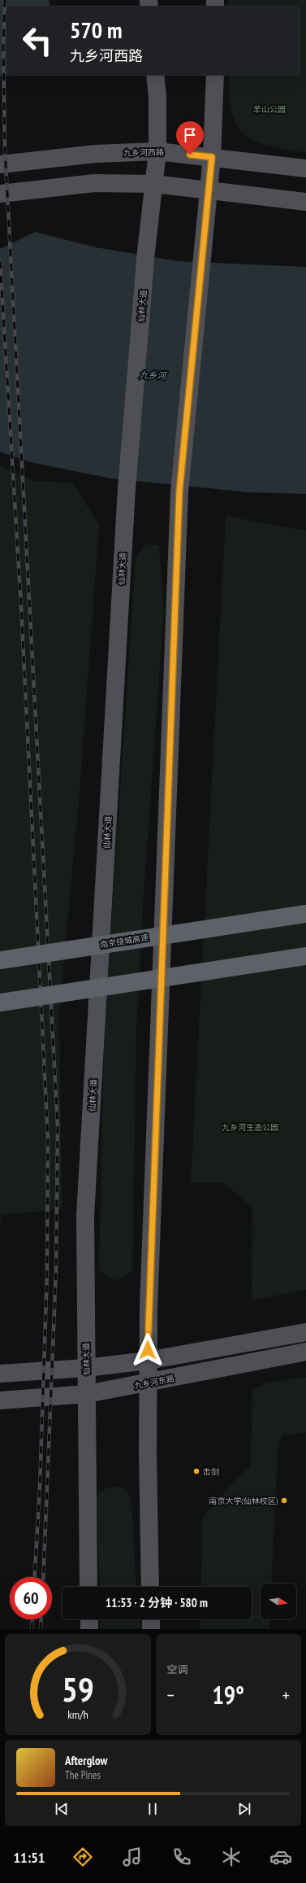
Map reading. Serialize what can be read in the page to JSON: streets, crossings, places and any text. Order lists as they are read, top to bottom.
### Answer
{
  "streets": {
    "highway": ["南京绕城高速"],
    "main road": ["九乡河西路", "仙林大道", "九乡河东路"]
  },
  "crossings": [
    ["九乡河西路", "仙林大道"],
    ["仙林大道", "九乡河东路"]
  ],
  "water": ["九乡河"],
  "parks": ["羊山公园", "九乡河生态公园"],
  "places": ["击剑", "南京大学(仙林校区)"],
  "north": "right",
  "page": {
    "turn": ["570 m", "九乡河西路"],
    "limit": "60",
    "trip": "11:53 · 2 分钟 · 580 m",
    "tile": "空调",
    "heat": ["−", "19°", "+"],
    "song": ["Afterglow", "The Pines"],
    "tabs": "11:51",
    "gauge": ["59", "km/h"]
  }
}
